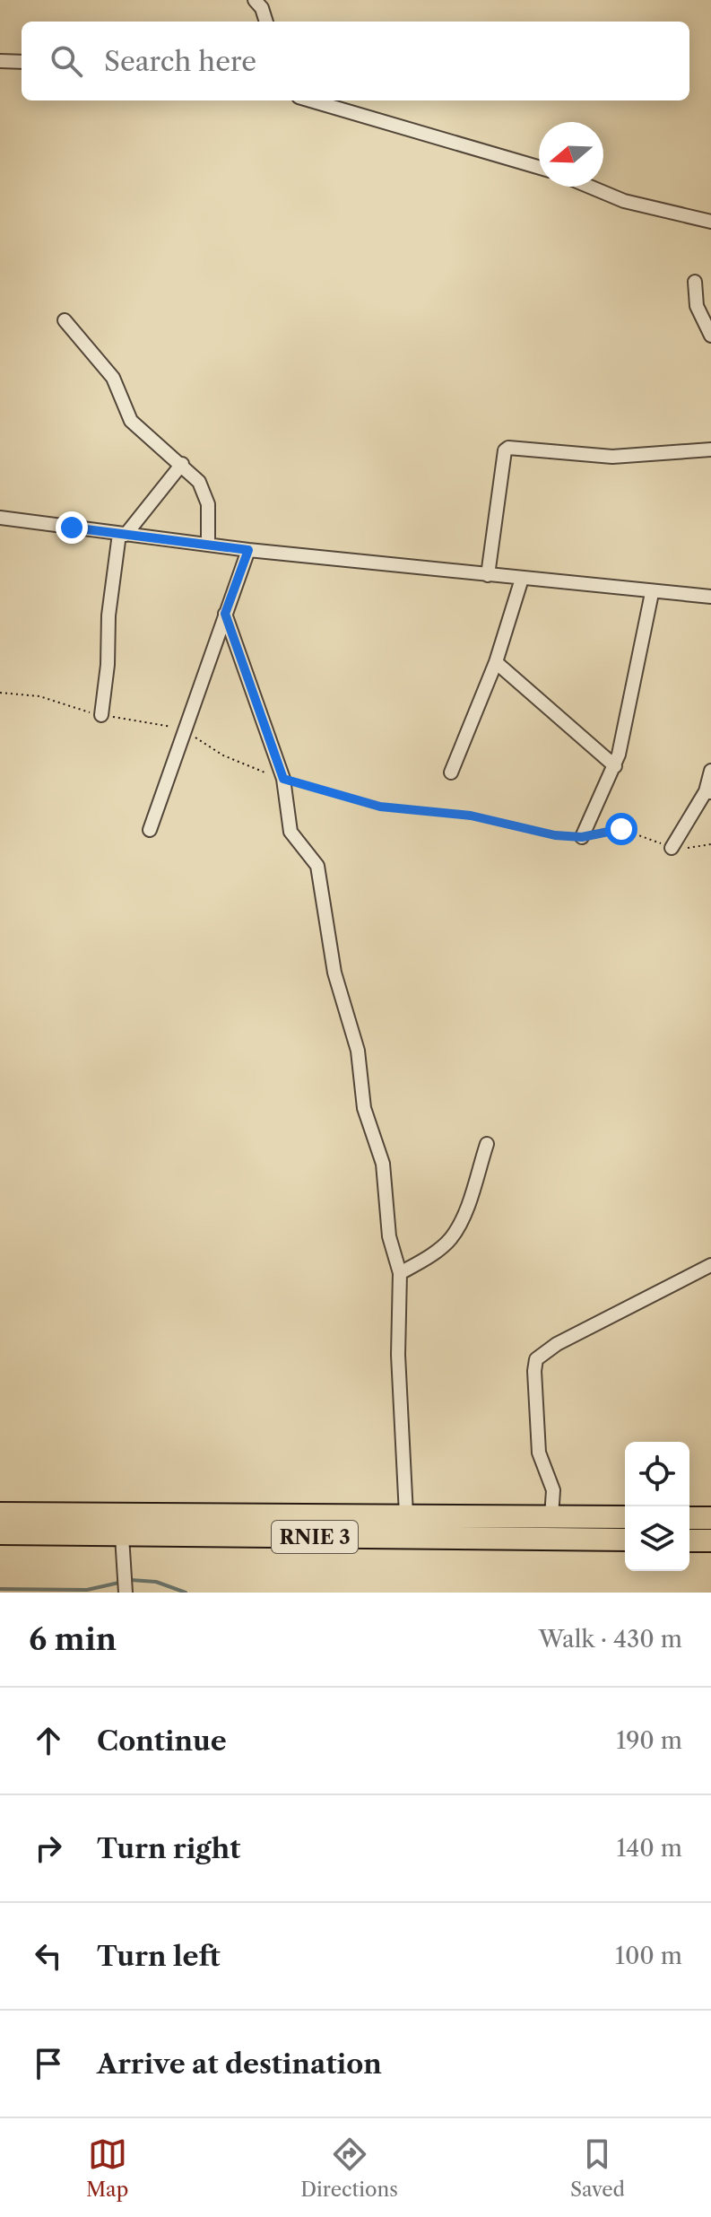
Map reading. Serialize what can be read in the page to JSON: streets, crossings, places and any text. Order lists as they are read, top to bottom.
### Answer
{
  "streets": {
    "highway": ["RNIE 3"]
  },
  "north": "left",
  "page": {
    "search": "Search here",
    "heading": ["6 min", "Walk · 430 m"],
    "list": [
      ["Continue", "190 m"],
      ["Turn right", "140 m"],
      ["Turn left", "100 m"],
      "Arrive at destination"
    ],
    "nav": ["Map", "Directions", "Saved"]
  }
}
